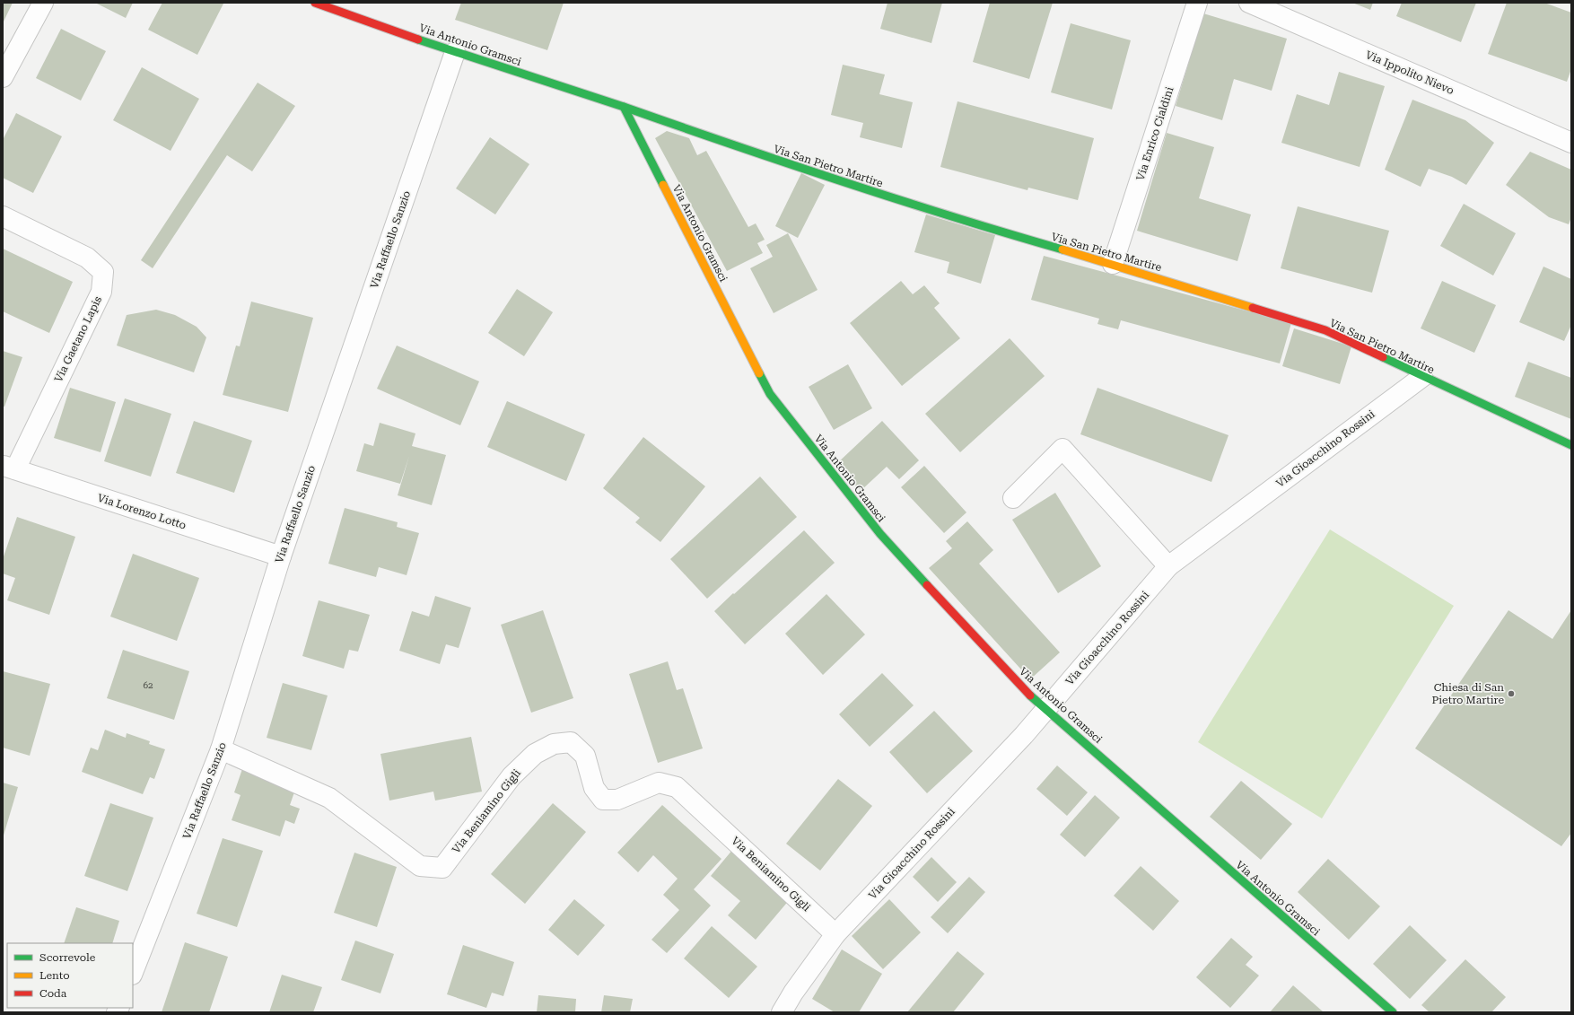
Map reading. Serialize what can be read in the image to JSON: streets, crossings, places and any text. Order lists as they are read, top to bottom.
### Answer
{
  "streets": {
    "street": [
      "Via Antonio Gramsci",
      "Via Ippolito Nievo",
      "Via Enrico Cialdini",
      "Via San Pietro Martire",
      "Via Raffaello Sanzio",
      "Via Gaetano Lapis",
      "Via Gioacchino Rossini",
      "Via Lorenzo Lotto",
      "Via Beniamino Gigli"
    ]
  },
  "crossings": [
    ["Via Antonio Gramsci", "Via San Pietro Martire"],
    ["Via Antonio Gramsci", "Via Raffaello Sanzio"],
    ["Via Antonio Gramsci", "Via Gioacchino Rossini"],
    ["Via Enrico Cialdini", "Via San Pietro Martire"],
    ["Via San Pietro Martire", "Via Gioacchino Rossini"],
    ["Via Raffaello Sanzio", "Via Lorenzo Lotto"],
    ["Via Raffaello Sanzio", "Via Beniamino Gigli"],
    ["Via Gaetano Lapis", "Via Lorenzo Lotto"],
    ["Via Gioacchino Rossini", "Via Beniamino Gigli"]
  ],
  "places": ["Chiesa di San Pietro Martire"],
  "house_numbers": ["62"],
  "legend": ["Scorrevole", "Lento", "Coda"]
}
